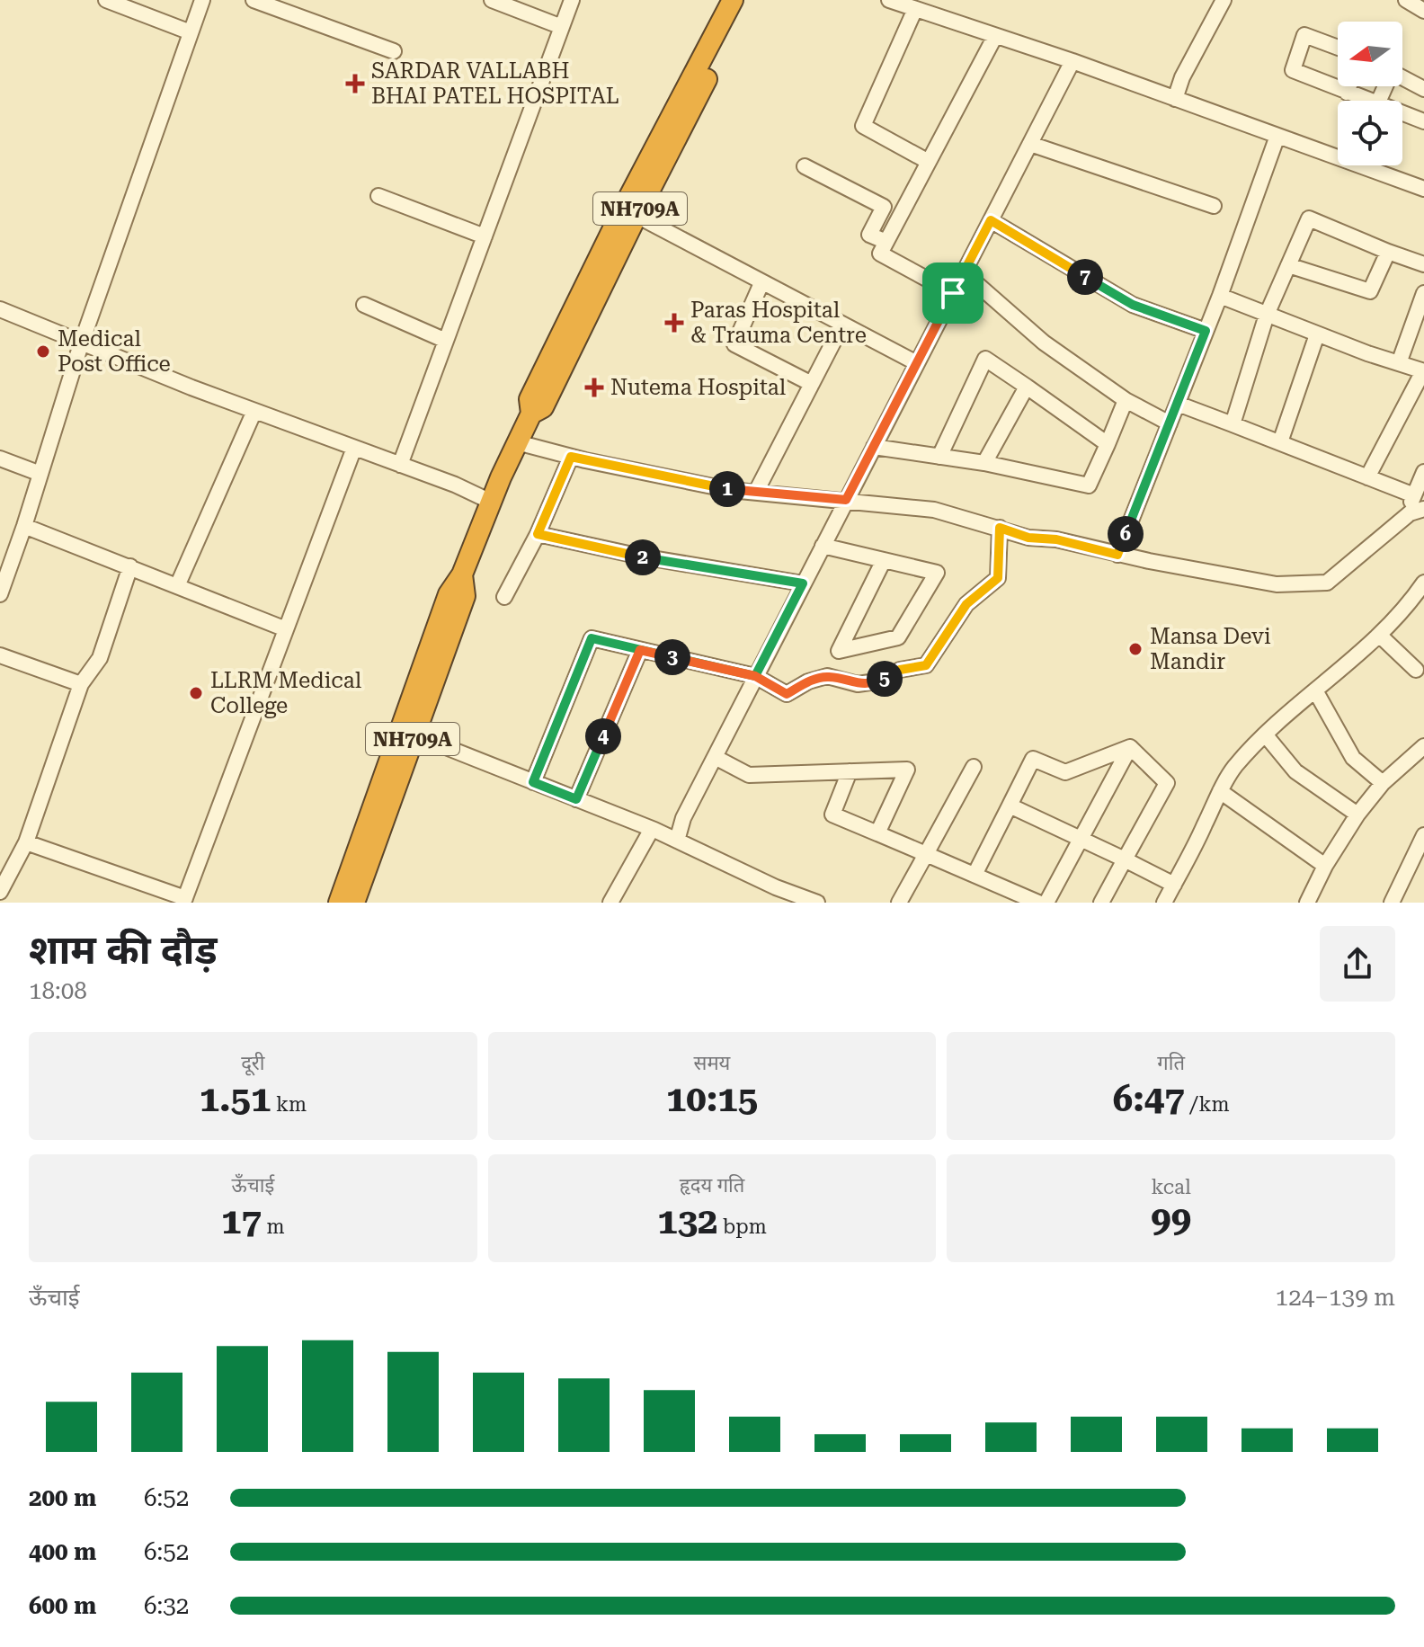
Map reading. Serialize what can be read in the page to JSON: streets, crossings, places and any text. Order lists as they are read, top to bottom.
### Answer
{
  "streets": {
    "highway": ["NH709A"]
  },
  "places": {
    "health": ["SARDAR VALLABH BHAI PATEL HOSPITAL", "Paras Hospital & Trauma Centre", "Nutema Hospital"],
    "other": ["Medical Post Office", "Mansa Devi Mandir", "LLRM Medical College"]
  },
  "north": "left",
  "page": {
    "pins": [
      "7",
      "1",
      "6",
      "2",
      "3",
      "5",
      "4"
    ],
    "heading": ["शाम की दौड़", "18:08"],
    "stats": [
      ["दूरी", "1.51 km"],
      ["समय", "10:15"],
      ["गति", "6:47 /km"],
      ["ऊँचाई", "17 m"],
      ["हृदय गति", "132 bpm"],
      ["kcal", "99"]
    ],
    "chart": ["ऊँचाई", "124–139 m"],
    "list": [
      {
        "name": "200 m",
        "note": "6:52"
      },
      {
        "name": "400 m",
        "note": "6:52"
      },
      {
        "name": "600 m",
        "note": "6:32"
      }
    ]
  }
}
